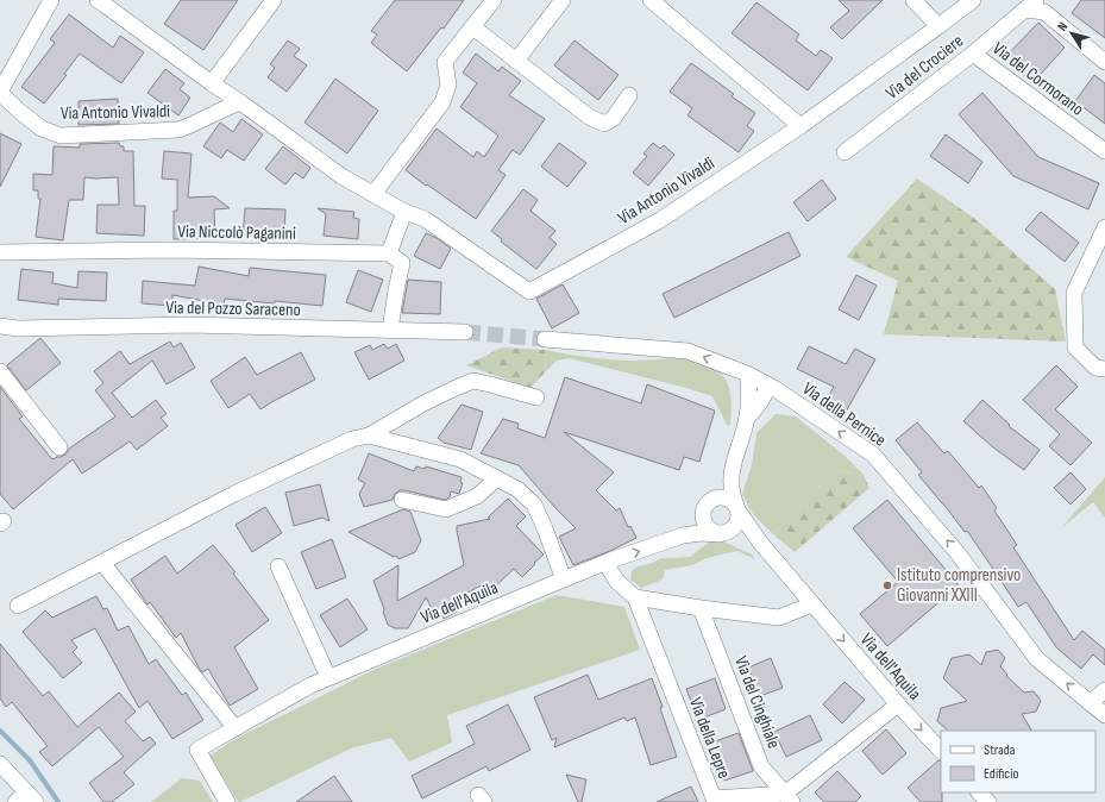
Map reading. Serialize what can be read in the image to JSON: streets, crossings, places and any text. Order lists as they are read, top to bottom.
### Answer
{
  "streets": {
    "street": [
      "Via del Crociere",
      "Via del Cormorano",
      "Via Antonio Vivaldi",
      "Via Niccolò Paganini",
      "Via del Pozzo Saraceno",
      "Via della Pernice",
      "Via dell'Aquila",
      "Via del Cinghiale",
      "Via della Lepre"
    ]
  },
  "crossings": [
    ["Via del Crociere", "Via del Cormorano"],
    ["Via della Pernice", "Via dell'Aquila"],
    ["Via del Cinghiale", "Via della Lepre"]
  ],
  "one_way": ["Via della Pernice"],
  "places": ["Istituto comprensivo Giovanni XXIII"],
  "legend": ["Strada", "Edificio"],
  "north": "top left"
}
